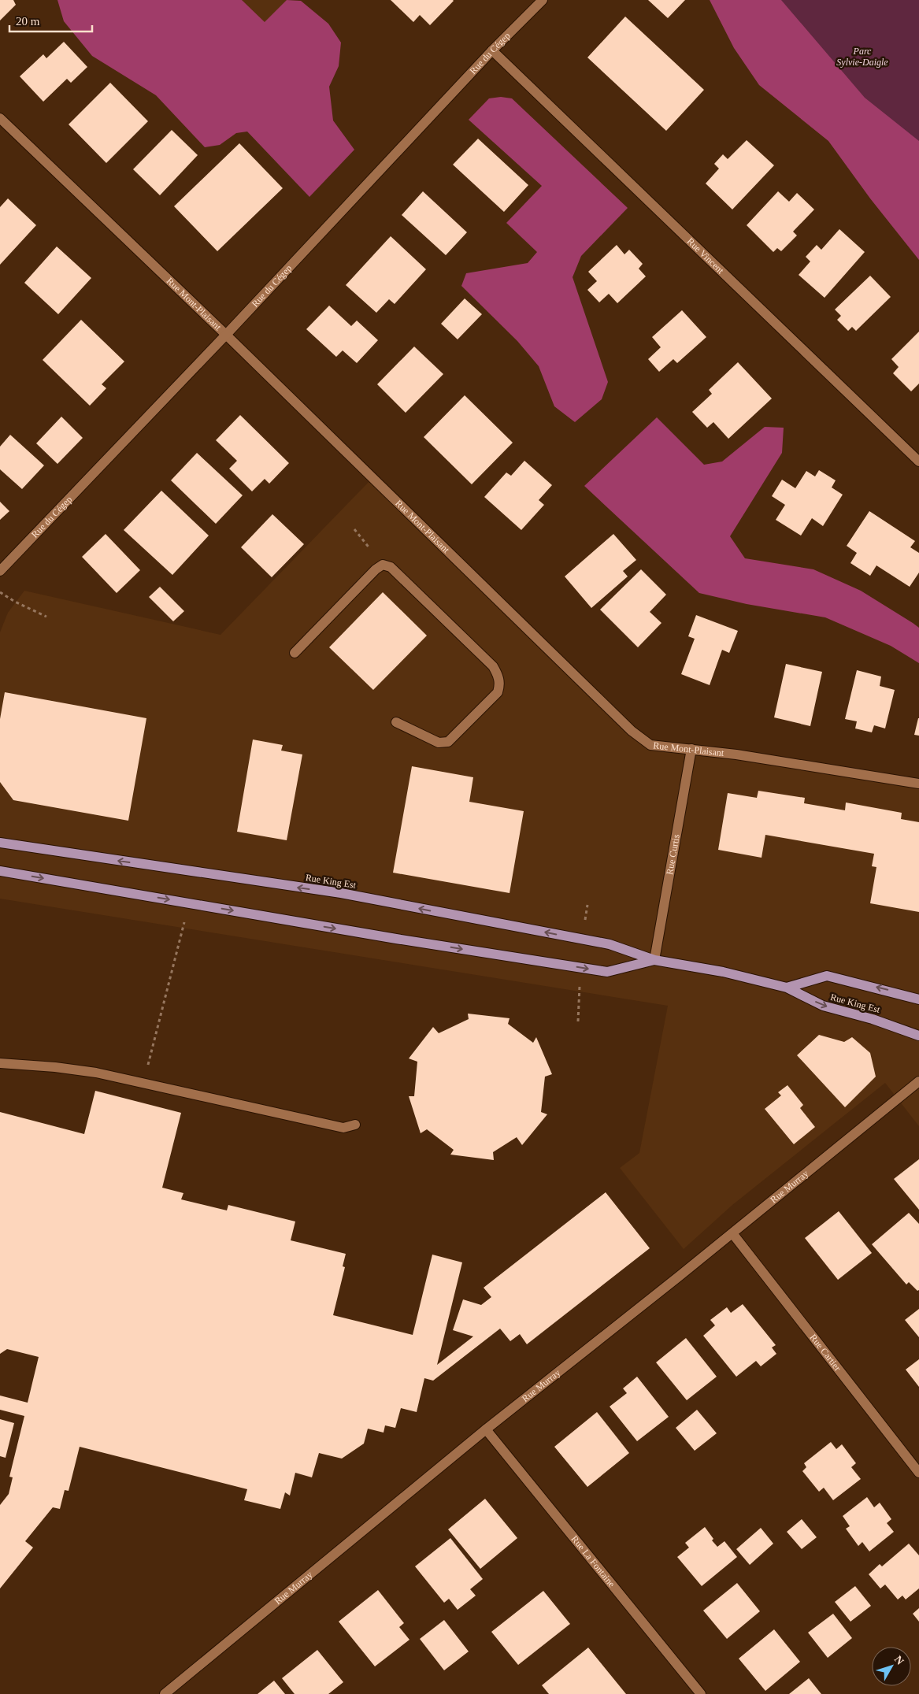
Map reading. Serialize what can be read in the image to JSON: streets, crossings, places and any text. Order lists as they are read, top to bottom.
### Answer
{
  "streets": {
    "main road": ["Rue King Est"],
    "street": [
      "Rue du Cégep",
      "Rue Vincent",
      "Rue Mont-Plaisant",
      "Rue Curtis",
      "Rue Murray",
      "Rue Cartier",
      "Rue La Fontaine"
    ]
  },
  "crossings": [
    ["Rue du Cégep", "Rue Vincent"],
    ["Rue du Cégep", "Rue Mont-Plaisant"],
    ["Rue Mont-Plaisant", "Rue Curtis"],
    ["Rue Curtis", "Rue King Est"],
    ["Rue Murray", "Rue Cartier"],
    ["Rue Murray", "Rue La Fontaine"]
  ],
  "parks": ["Parc Sylvie-Daigle"],
  "scale_bar": "20 m",
  "north": "top right"
}
